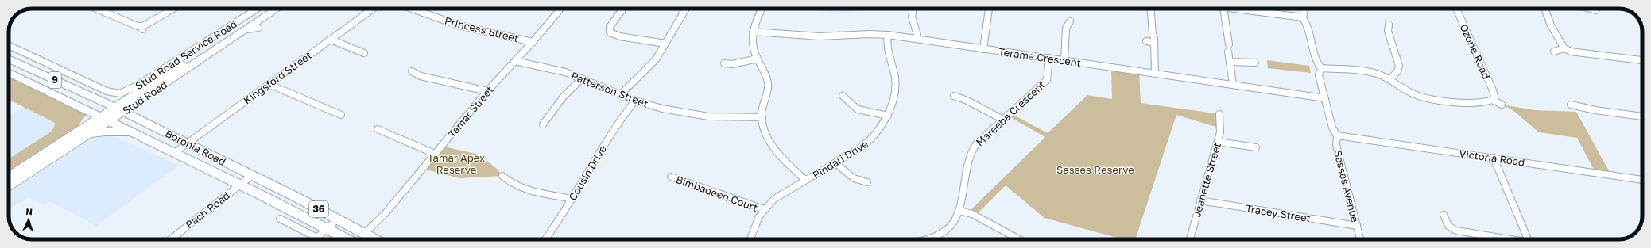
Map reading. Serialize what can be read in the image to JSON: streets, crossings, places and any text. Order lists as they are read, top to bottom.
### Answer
{
  "streets": {
    "main road": [
      "9",
      "Stud Road",
      "Boronia Road",
      "36"
    ],
    "street": [
      "Princess Street",
      "Ozone Road",
      "Stud Road Service Road",
      "Terama Crescent",
      "Kingsford Street",
      "Patterson Street",
      "Tamar Street",
      "Mareeba Crescent",
      "Victoria Road",
      "Pindari Drive",
      "Cousin Drive",
      "Jeanette Street",
      "Sasses Avenue",
      "Bimbadeen Court",
      "Pach Road",
      "Tracey Street"
    ]
  },
  "crossings": [
    ["Princess Street", "Tamar Street"],
    ["Stud Road Service Road", "Stud Road"],
    ["Terama Crescent", "Mareeba Crescent"],
    ["Terama Crescent", "Pindari Drive"],
    ["Terama Crescent", "Sasses Avenue"],
    ["Kingsford Street", "Boronia Road"],
    ["Patterson Street", "Tamar Street"],
    ["Patterson Street", "Cousin Drive"],
    ["Stud Road", "Boronia Road"],
    ["Tamar Street", "Boronia Road"],
    ["Boronia Road", "Pach Road"],
    ["Victoria Road", "Sasses Avenue"],
    ["Pindari Drive", "Bimbadeen Court"],
    ["Jeanette Street", "Tracey Street"],
    ["Sasses Avenue", "Tracey Street"]
  ],
  "parks": ["Tamar Apex Reserve", "Sasses Reserve"],
  "north": "top"
}
